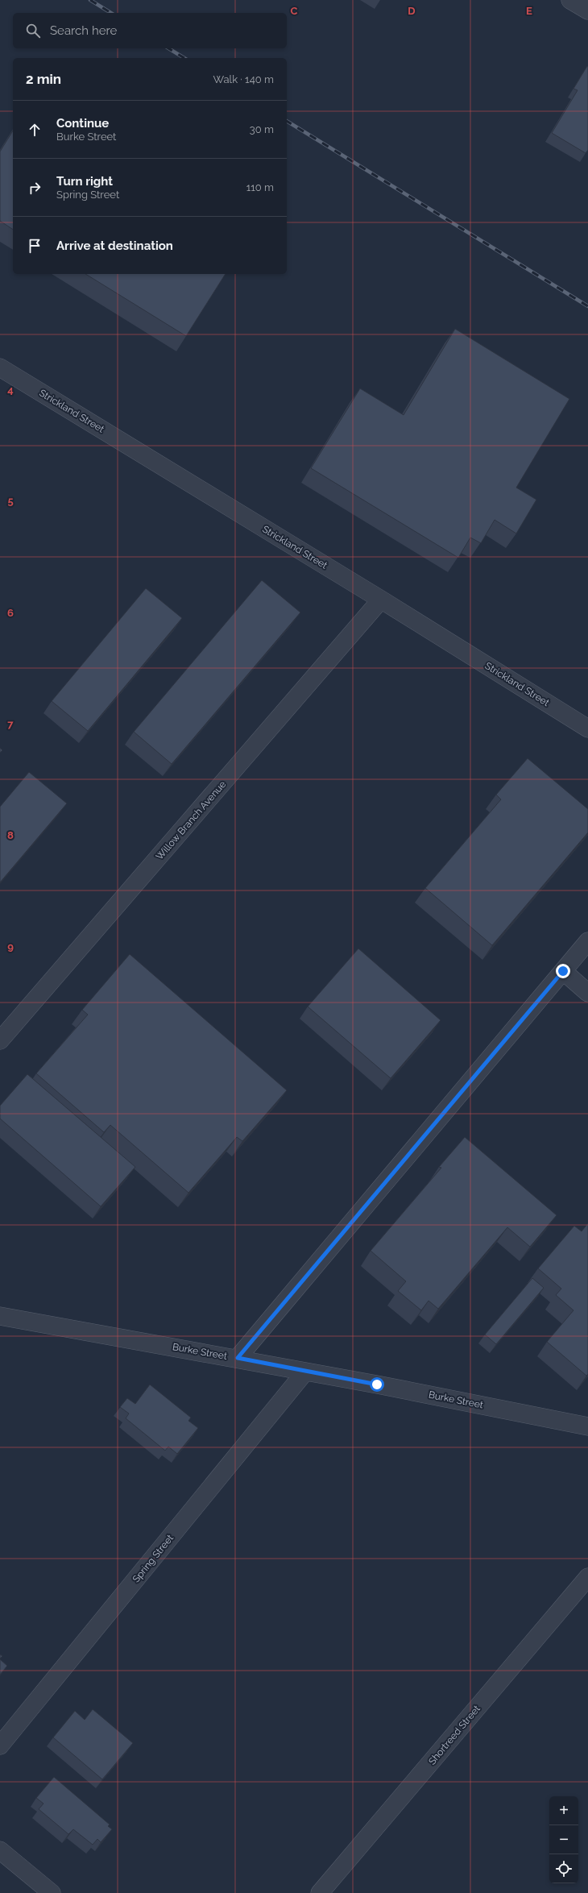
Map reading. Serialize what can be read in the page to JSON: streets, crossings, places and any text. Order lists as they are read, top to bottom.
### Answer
{
  "streets": {
    "street": [
      "Strickland Street",
      "Willow Branch Avenue",
      "Burke Street",
      "Spring Street",
      "Shortreed Street"
    ]
  },
  "crossings": [
    ["Strickland Street", "Willow Branch Avenue"],
    ["Burke Street", "Spring Street"]
  ],
  "page": {
    "search": "Search here",
    "heading": ["2 min", "Walk · 140 m"],
    "list": [
      ["Continue", "Burke Street", "30 m"],
      ["Turn right", "Spring Street", "110 m"],
      "Arrive at destination"
    ],
    "map_buttons": ["+", "−"]
  },
  "grid": {
    "columns": ["C", "D", "E"],
    "rows": [
      "4",
      "5",
      "6",
      "7",
      "8",
      "9"
    ]
  }
}
